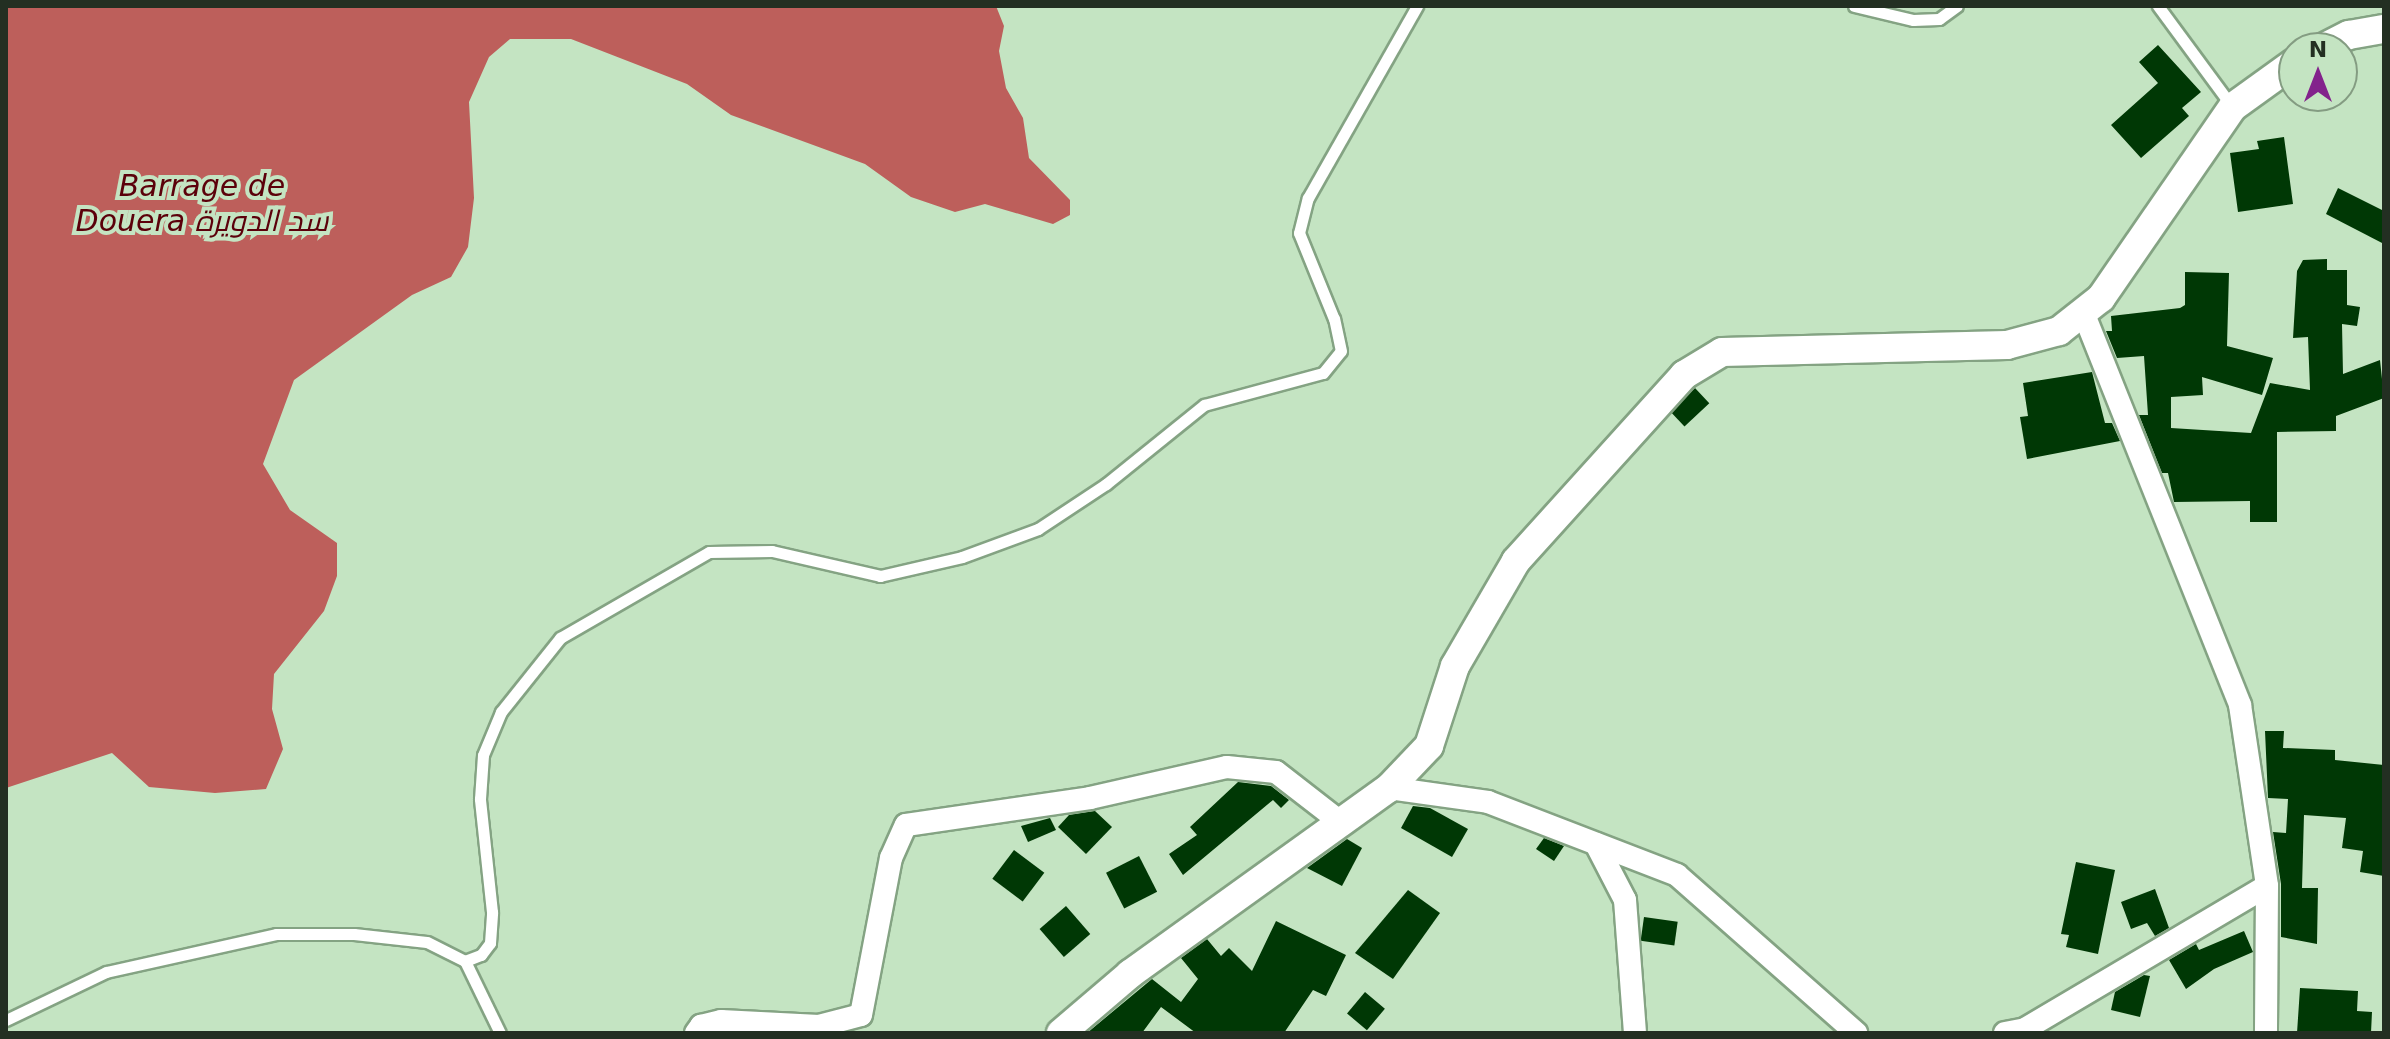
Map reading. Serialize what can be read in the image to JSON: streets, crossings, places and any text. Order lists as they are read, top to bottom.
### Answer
{
  "water": ["Barrage de Douera سد الدويرة"],
  "north": "top"
}
